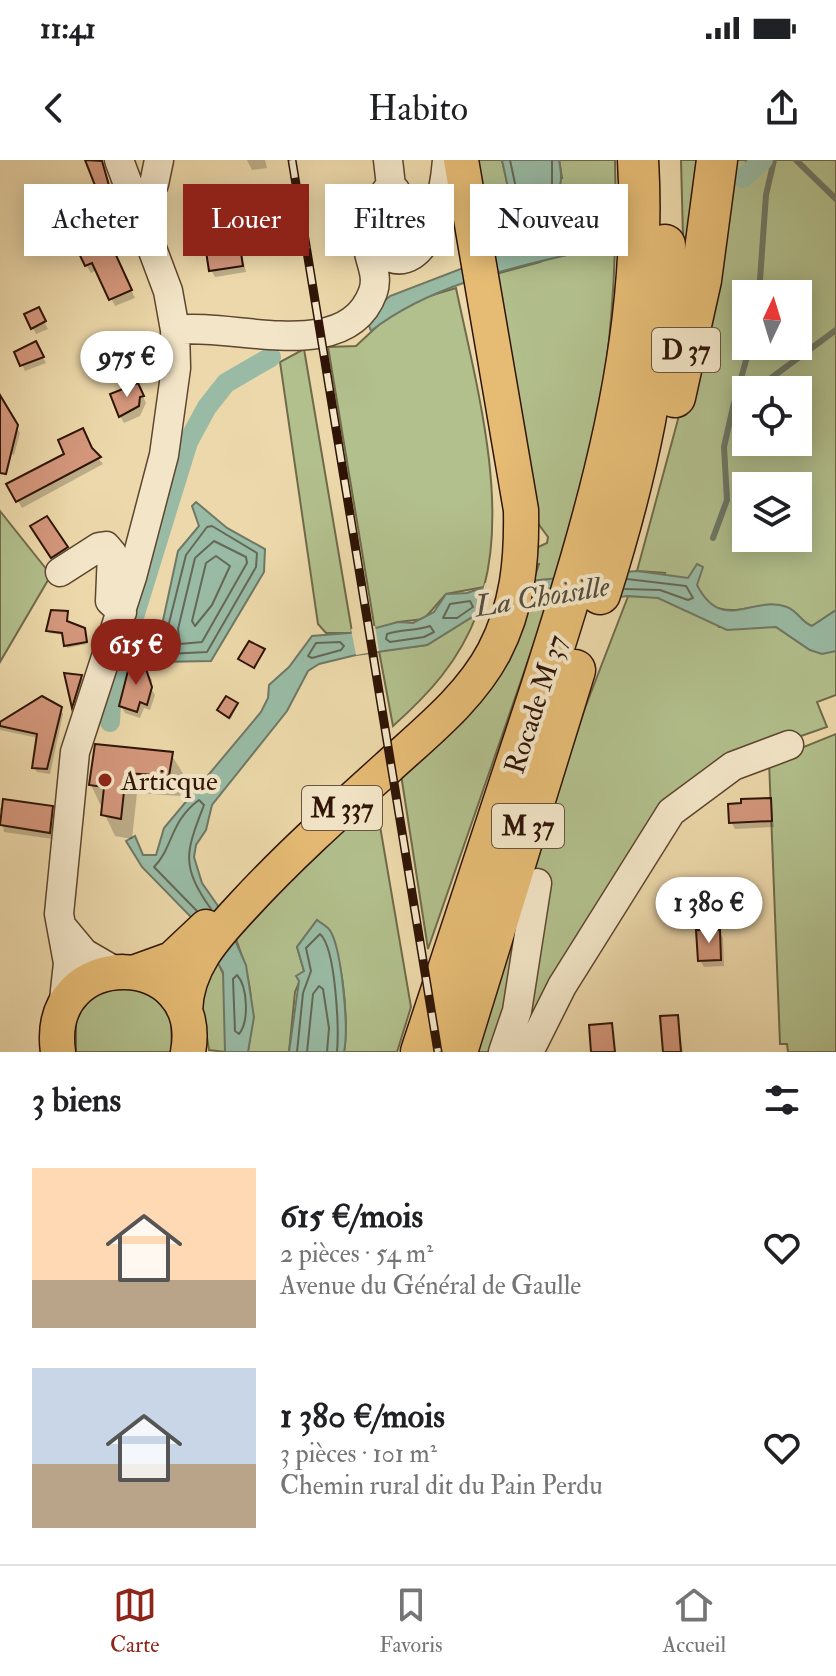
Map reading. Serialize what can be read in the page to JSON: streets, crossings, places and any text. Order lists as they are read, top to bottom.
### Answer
{
  "streets": {
    "highway": ["D 37", "Rocade M 37", "M 37"],
    "main road": ["M 337"]
  },
  "crossings": [
    ["D 37", "Rocade M 37"]
  ],
  "water": ["La Choisille"],
  "places": ["Articque"],
  "north": "top",
  "page": {
    "status": "11:41",
    "header": "Habito",
    "chip": [
      "Acheter",
      "Louer",
      "Filtres",
      "Nouveau"
    ],
    "price": ["975 €", "615 €", "1 380 €"],
    "heading": "3 biens",
    "list": [
      {
        "name": "615 €/mois",
        "note": "2 pièces · 54 m² · Avenue du Général de Gaulle"
      },
      {
        "name": "1 380 €/mois",
        "note": "3 pièces · 101 m² · Chemin rural dit du Pain Perdu"
      }
    ],
    "tabs": ["Carte", "Favoris", "Accueil"]
  }
}
